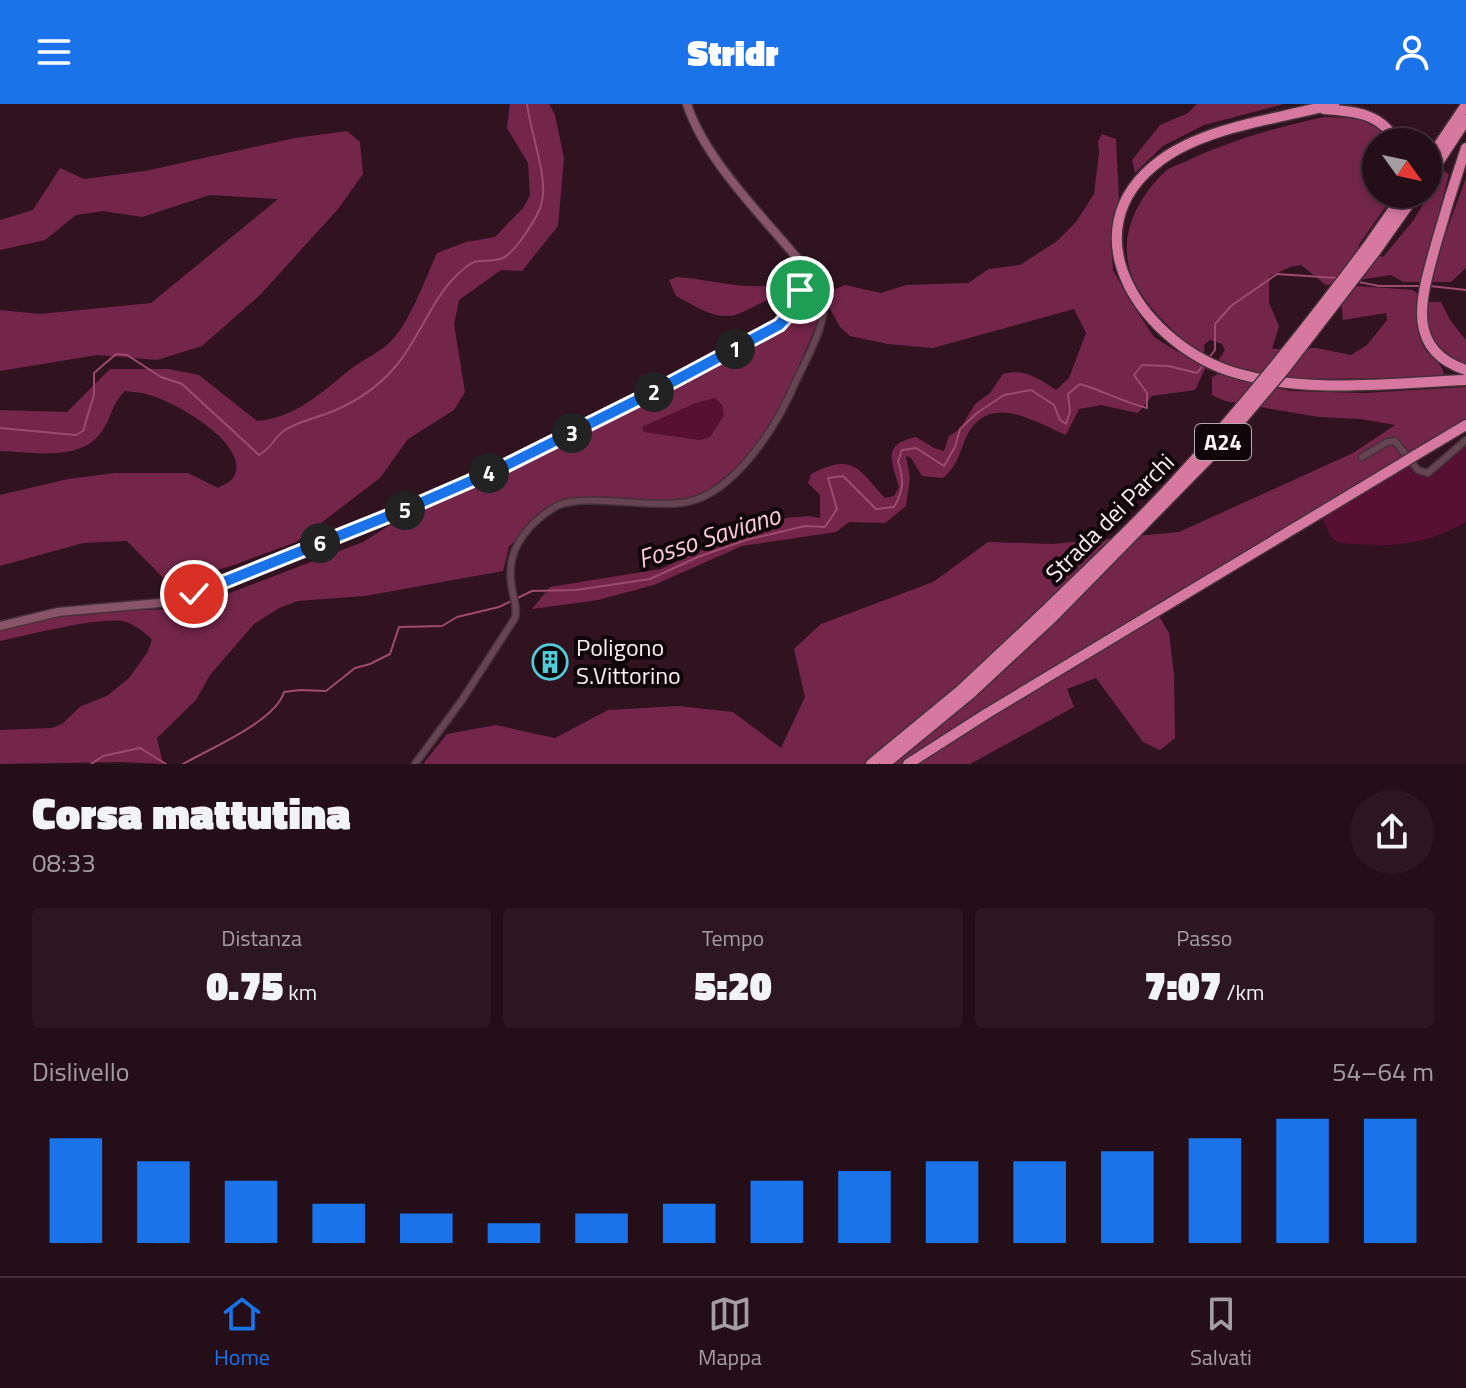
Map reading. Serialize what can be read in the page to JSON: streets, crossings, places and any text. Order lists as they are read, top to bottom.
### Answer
{
  "streets": {
    "highway": ["A24", "Strada dei Parchi"]
  },
  "water": ["Fosso Saviano"],
  "places": {
    "building": ["Poligono S.Vittorino"]
  },
  "north": "bottom right",
  "page": {
    "header": "Stridr",
    "pins": [
      "1",
      "2",
      "3",
      "4",
      "5",
      "6"
    ],
    "heading": ["Corsa mattutina", "08:33"],
    "stats": [
      ["Distanza", "0.75 km"],
      ["Tempo", "5:20"],
      ["Passo", "7:07 /km"]
    ],
    "chart": ["Dislivello", "54–64 m"],
    "tabs": ["Home", "Mappa", "Salvati"]
  }
}
